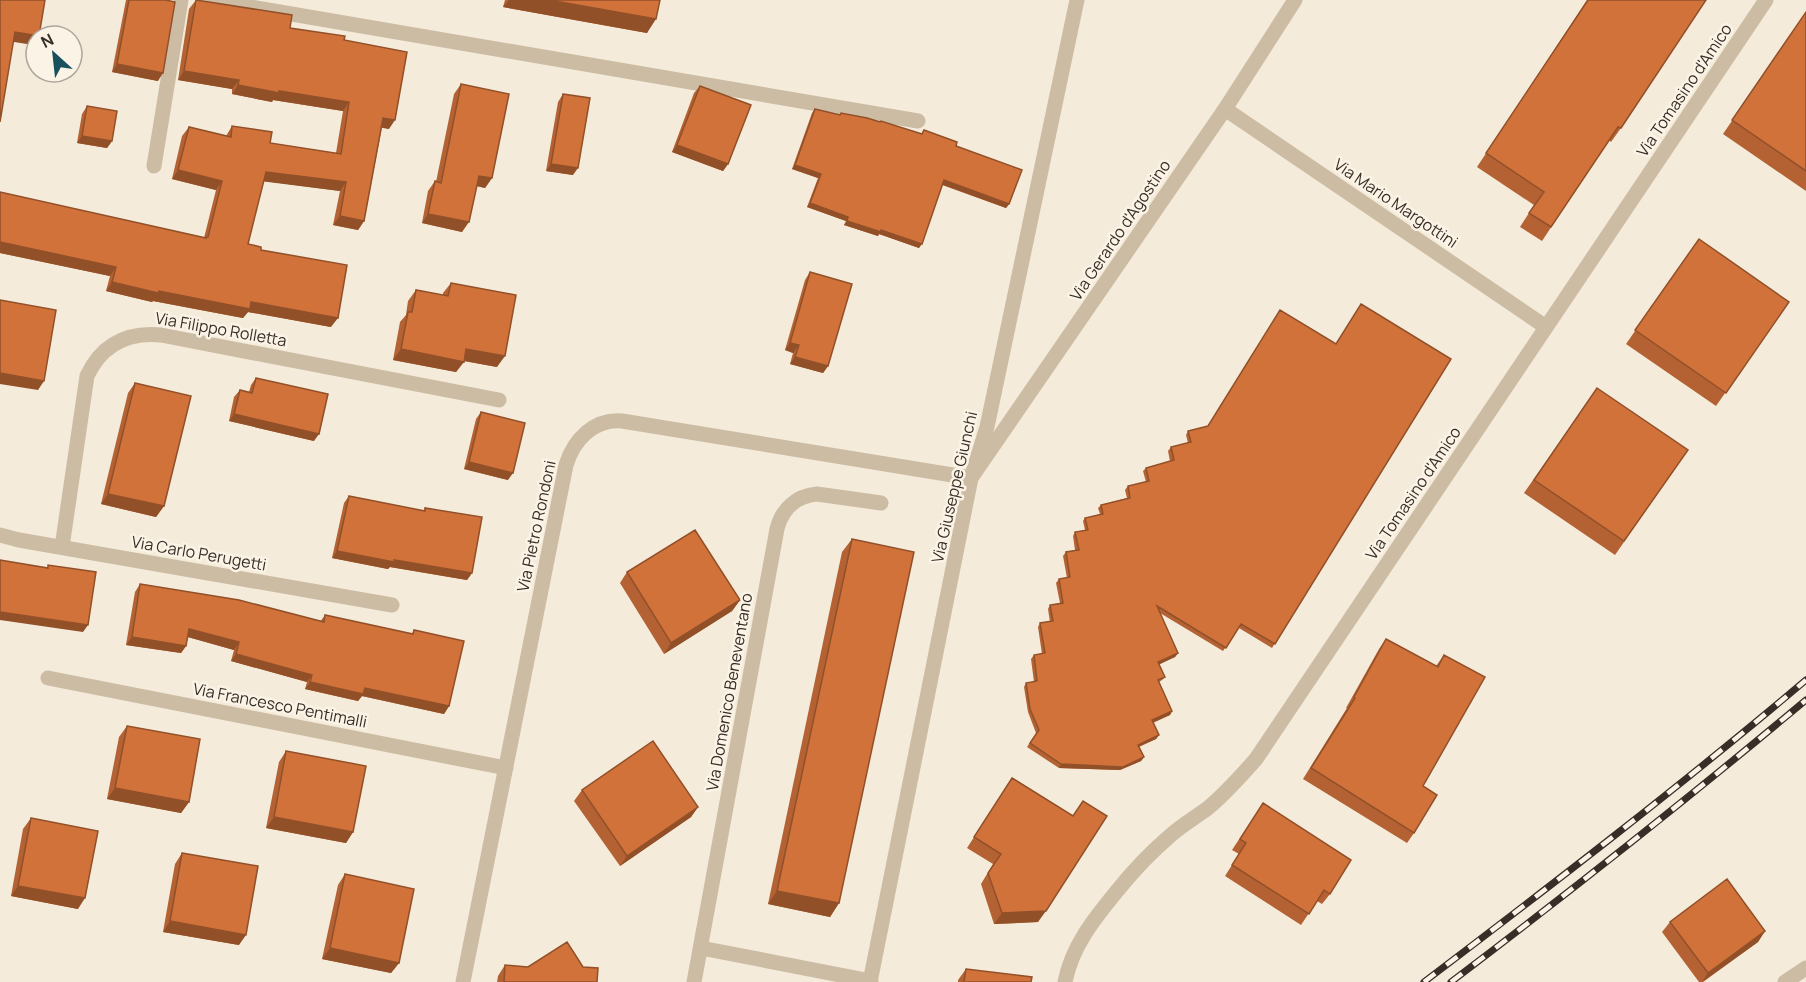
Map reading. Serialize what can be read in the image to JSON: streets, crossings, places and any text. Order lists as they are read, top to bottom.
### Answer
{
  "streets": {
    "street": [
      "Via Tomasino d'Amico",
      "Via Mario Margottini",
      "Via Gerardo d'Agostino",
      "Via Filippo Rolletta",
      "Via Giuseppe Giunchi",
      "Via Pietro Rondoni",
      "Via Carlo Perugetti",
      "Via Domenico Beneventano",
      "Via Francesco Pentimalli"
    ]
  },
  "crossings": [
    ["Via Tomasino d'Amico", "Via Mario Margottini"],
    ["Via Mario Margottini", "Via Gerardo d'Agostino"],
    ["Via Gerardo d'Agostino", "Via Giuseppe Giunchi"],
    ["Via Gerardo d'Agostino", "Via Pietro Rondoni"],
    ["Via Filippo Rolletta", "Via Carlo Perugetti"],
    ["Via Giuseppe Giunchi", "Via Pietro Rondoni"],
    ["Via Pietro Rondoni", "Via Francesco Pentimalli"]
  ],
  "north": "top left"
}
